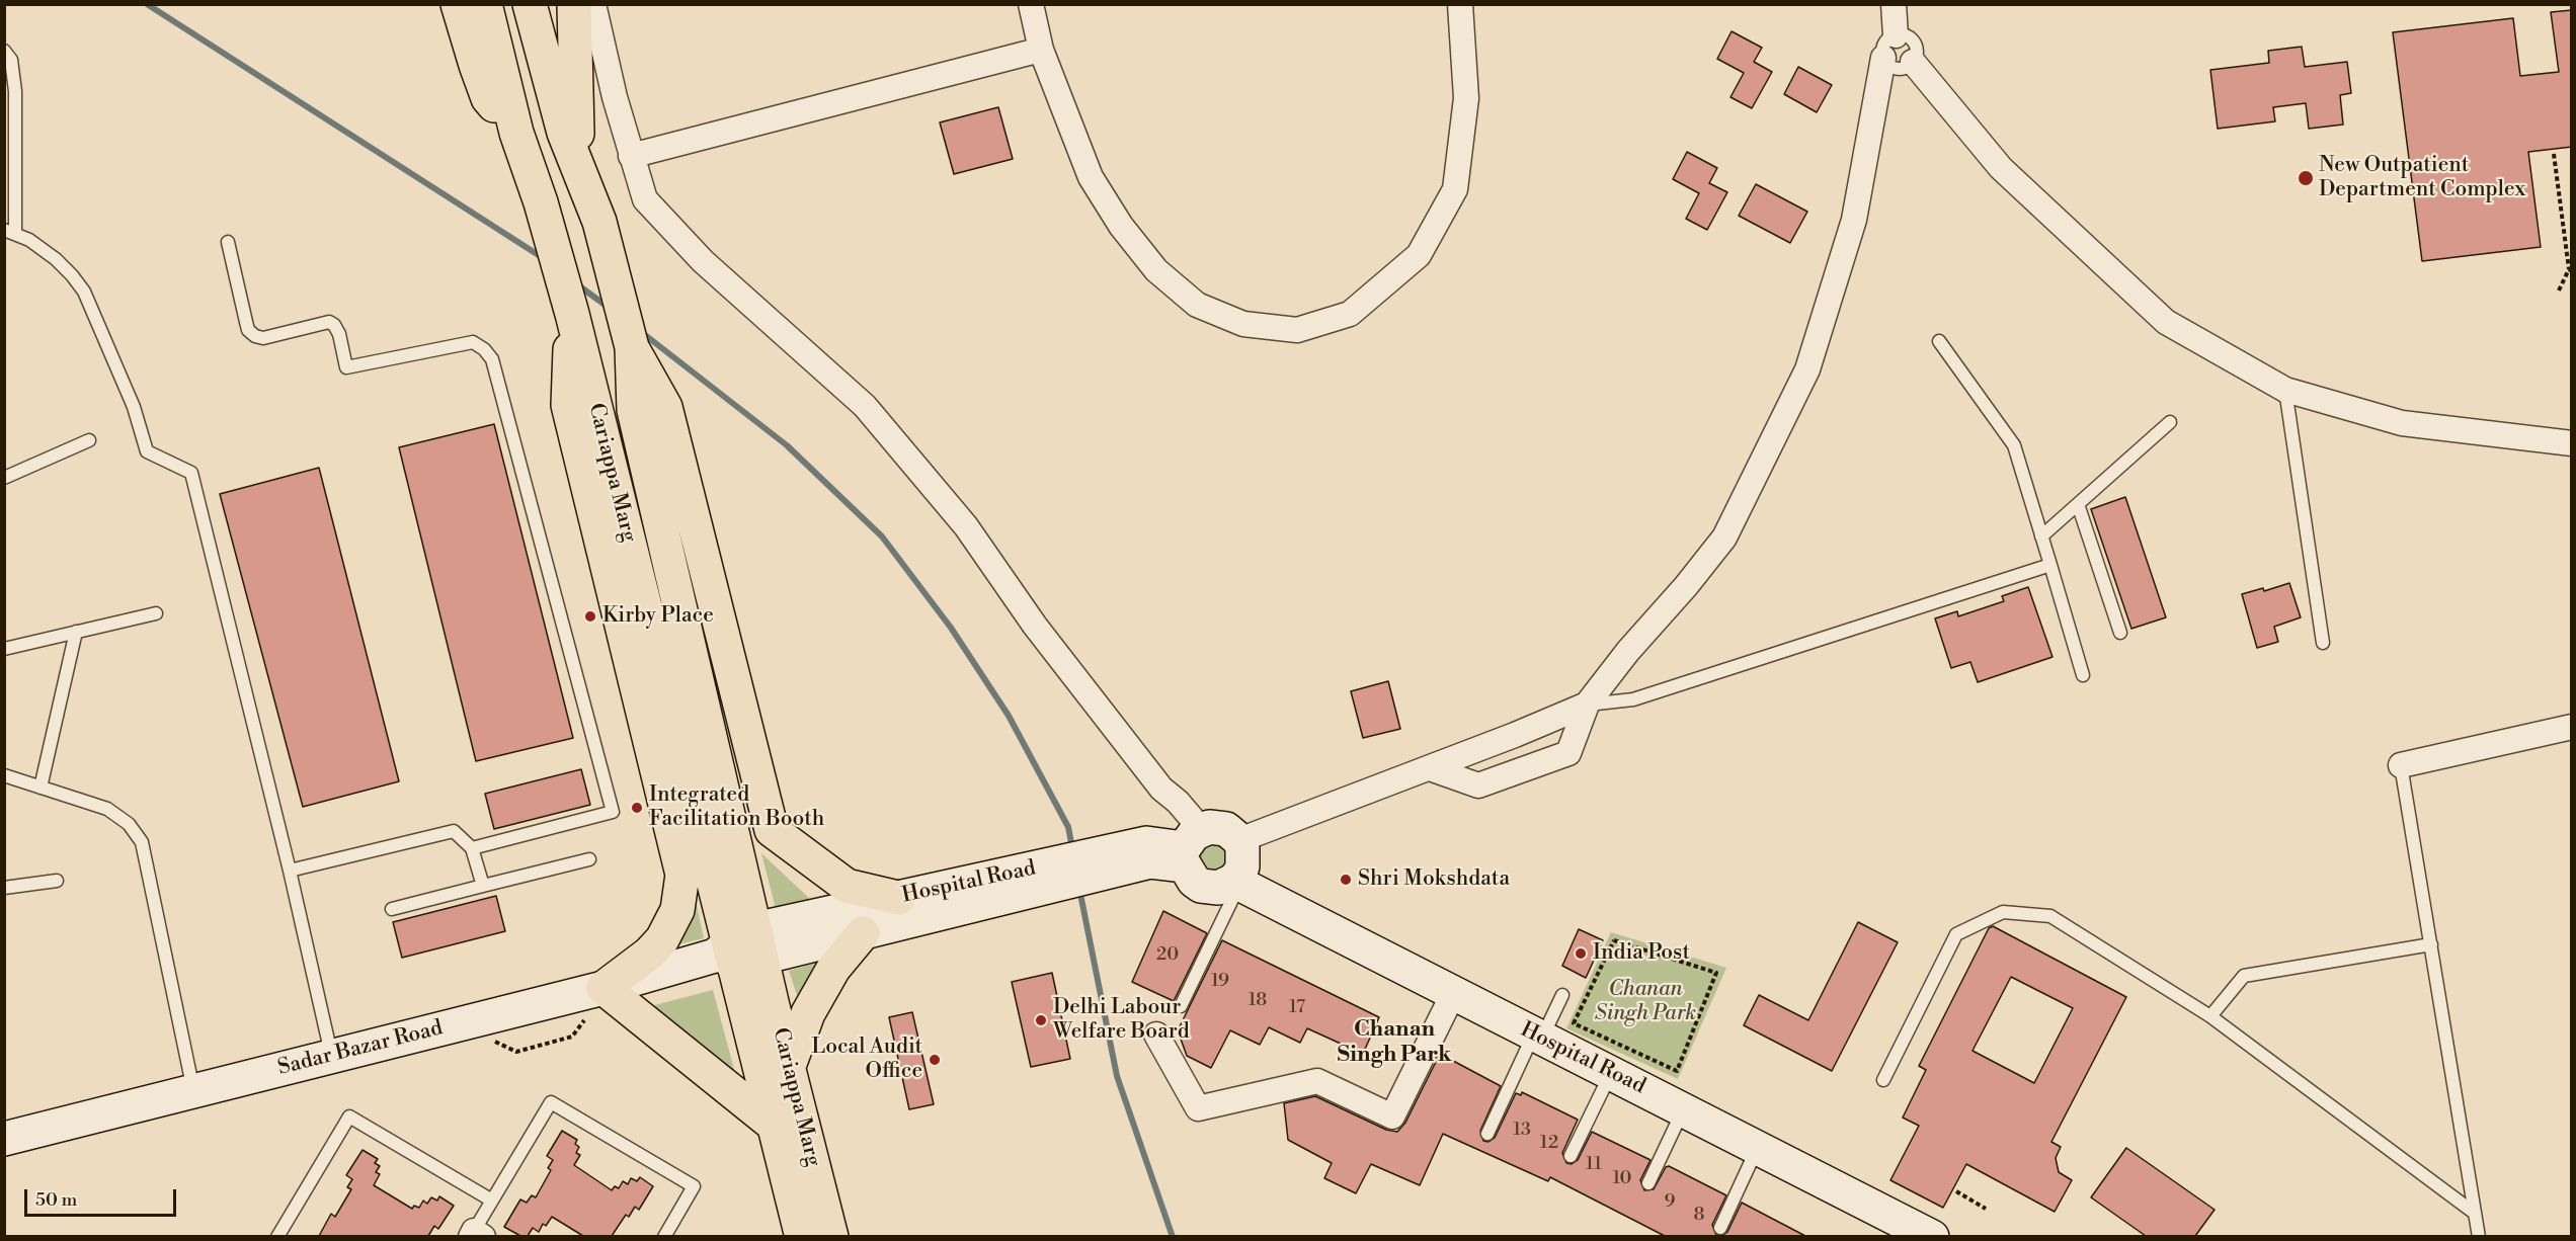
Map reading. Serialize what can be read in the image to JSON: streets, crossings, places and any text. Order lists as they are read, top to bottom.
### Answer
{
  "streets": {
    "main road": ["Cariappa Marg"],
    "street": ["Hospital Road", "Sadar Bazar Road"]
  },
  "crossings": [
    ["Cariappa Marg", "Hospital Road"],
    ["Cariappa Marg", "Sadar Bazar Road"],
    ["Hospital Road", "Sadar Bazar Road"]
  ],
  "districts": ["Chanan Singh Park"],
  "parks": ["Chanan Singh Park"],
  "places": [
    "New Outpatient Department Complex",
    "Kirby Place",
    "Integrated Facilitation Booth",
    "Shri Mokshdata",
    "India Post",
    "Delhi Labour Welfare Board",
    "Local Audit Office"
  ],
  "house_numbers": [
    "20",
    "19",
    "18",
    "17",
    "13",
    "12",
    "11",
    "10",
    "9",
    "8"
  ],
  "scale_bar": "50 m"
}
